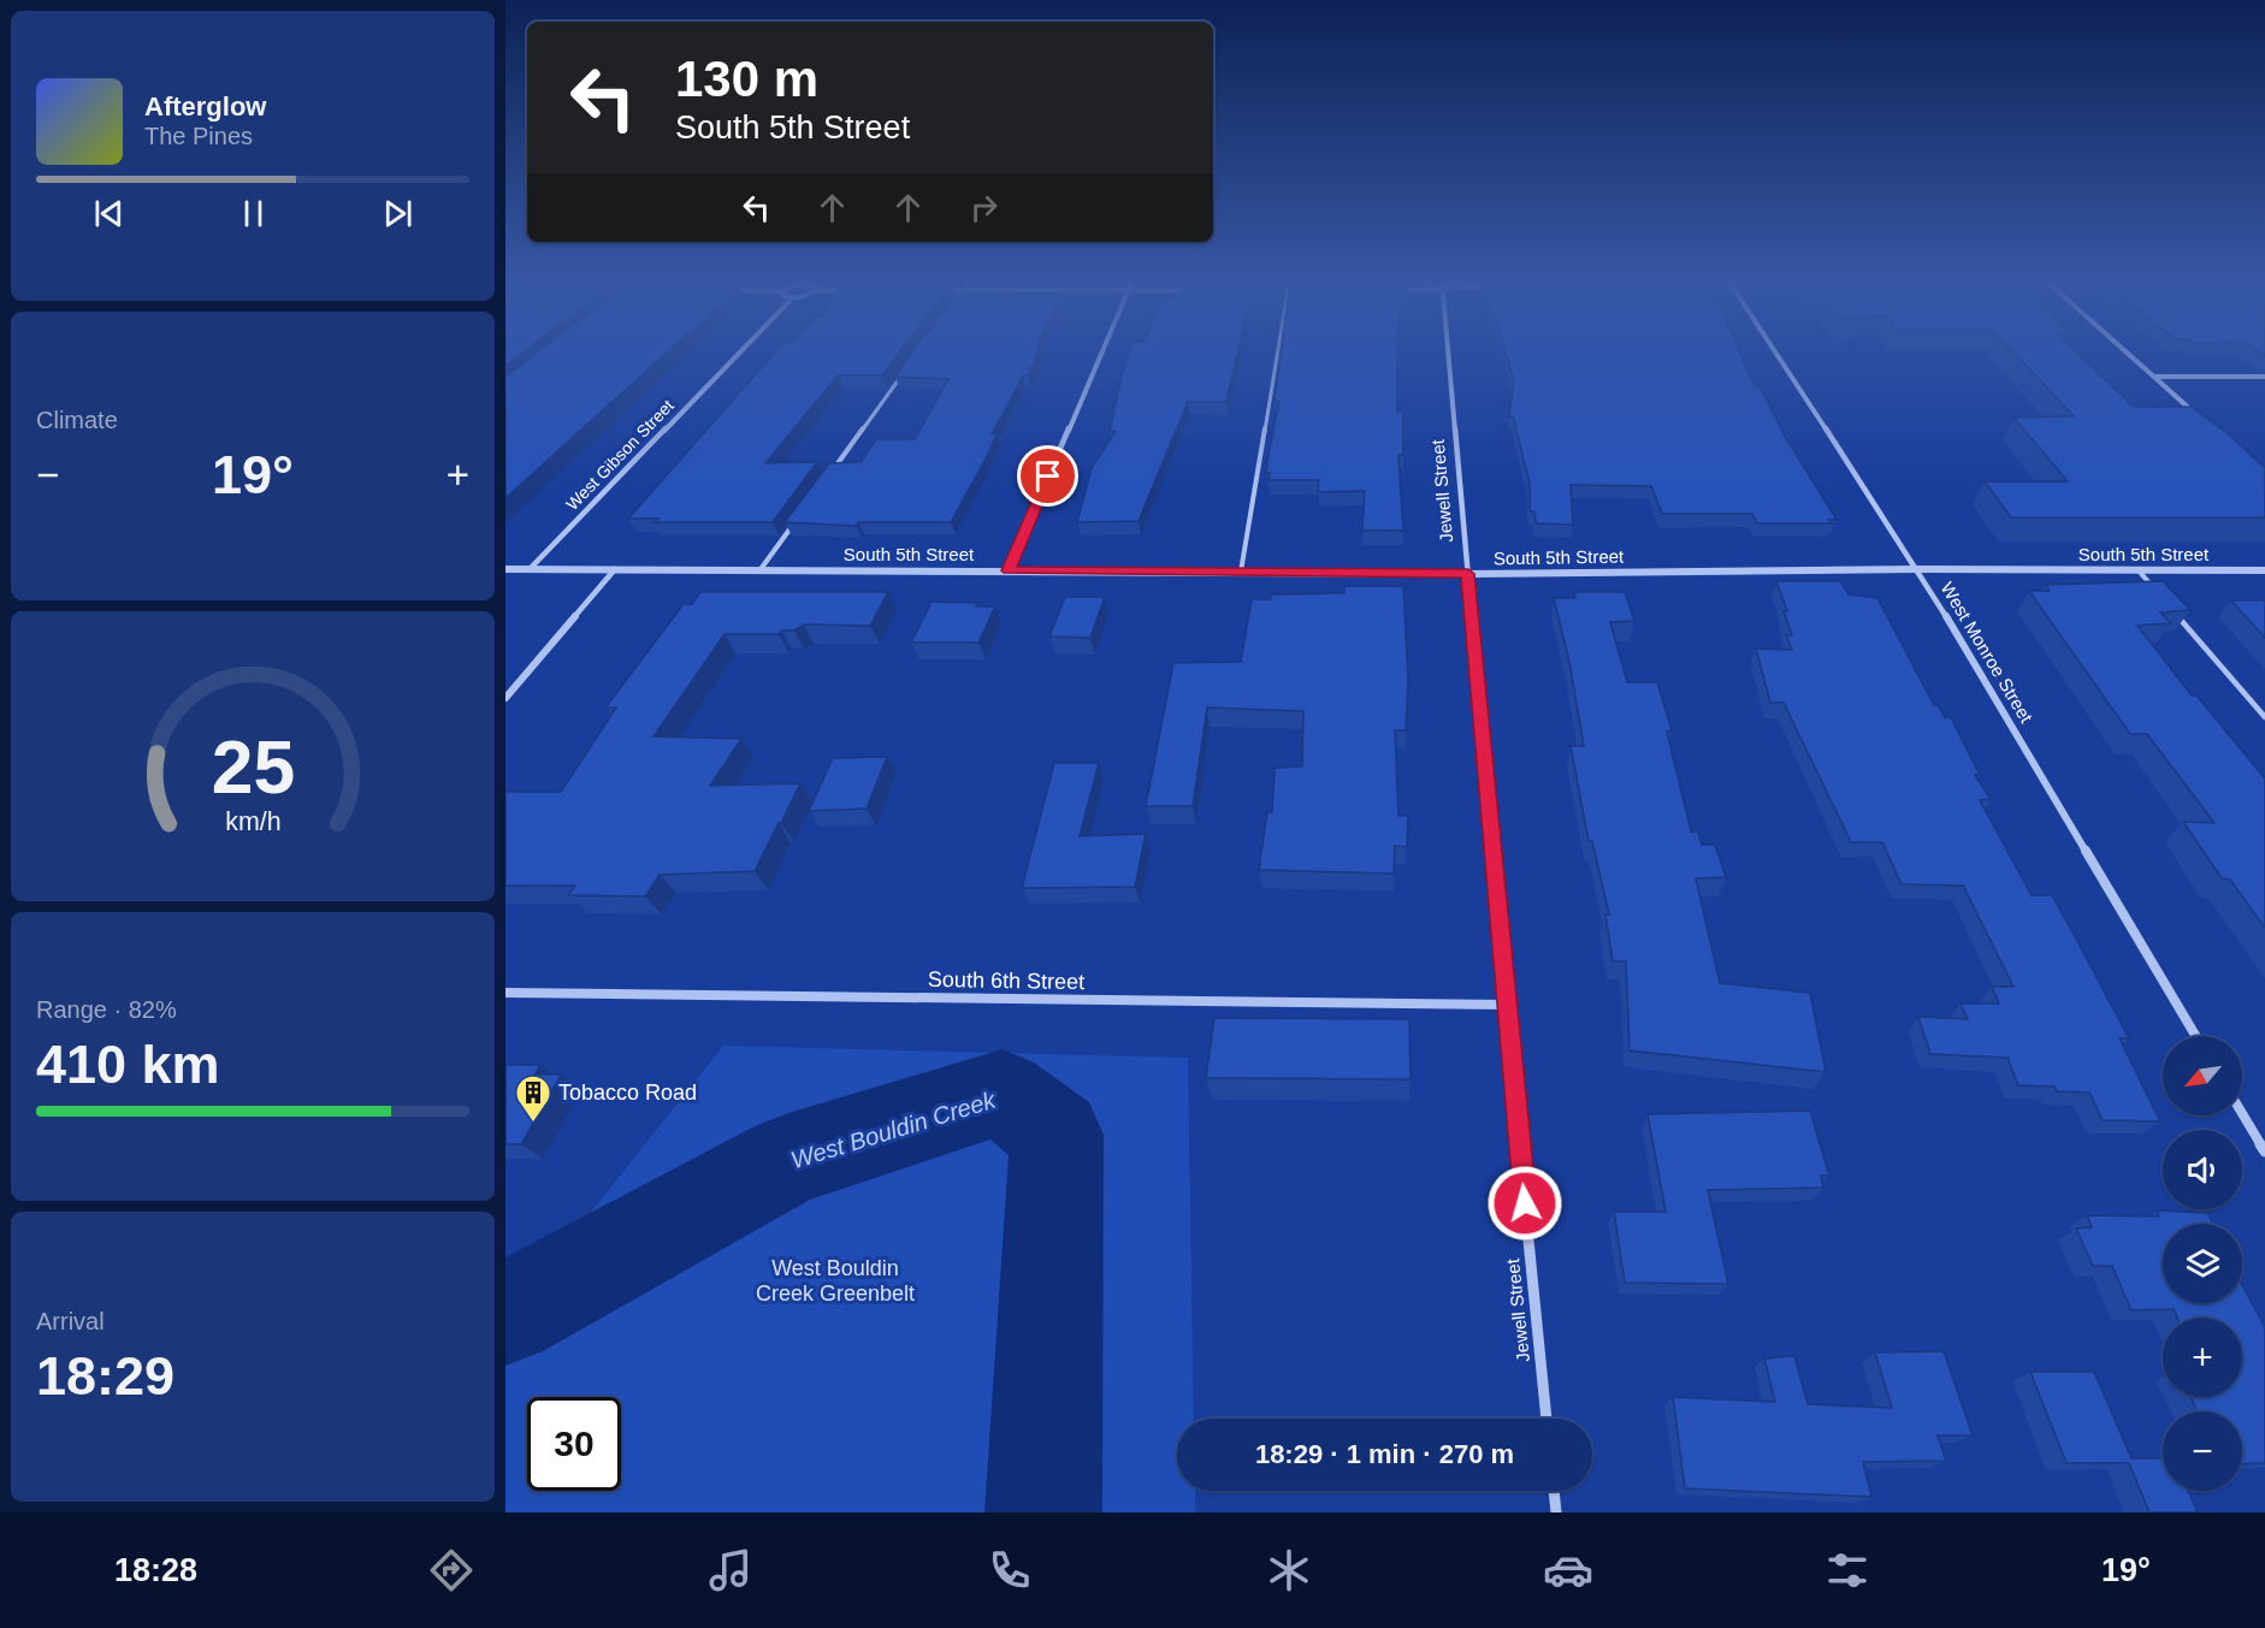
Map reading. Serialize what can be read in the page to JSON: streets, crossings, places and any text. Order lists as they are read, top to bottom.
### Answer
{
  "streets": {
    "street": [
      "West Gibson Street",
      "Jewell Street",
      "South 5th Street",
      "West Monroe Street",
      "South 6th Street"
    ]
  },
  "crossings": [
    ["West Gibson Street", "South 5th Street"],
    ["Jewell Street", "South 5th Street"],
    ["Jewell Street", "South 6th Street"],
    ["South 5th Street", "West Monroe Street"]
  ],
  "water": ["West Bouldin Creek"],
  "parks": ["West Bouldin Creek Greenbelt"],
  "places": {
    "building": ["Tobacco Road"]
  },
  "north": "bottom left",
  "page": {
    "turn": ["130 m", "South 5th Street"],
    "song": ["Afterglow", "The Pines"],
    "tile": [
      "Climate",
      ["Range · 82%", "410 km"],
      ["Arrival", "18:29"]
    ],
    "heat": ["−", "19°", "+"],
    "map_buttons": ["+", "−"],
    "limit": "30",
    "trip": "18:29 · 1 min · 270 m",
    "tabs": ["18:28", "19°"],
    "gauge": ["25", "km/h"]
  }
}
